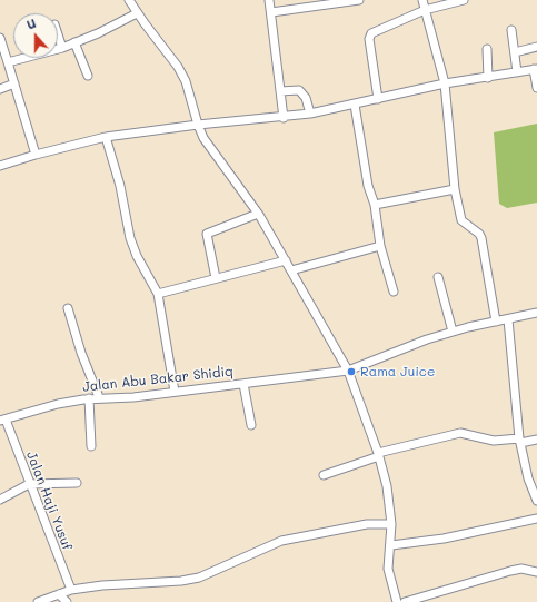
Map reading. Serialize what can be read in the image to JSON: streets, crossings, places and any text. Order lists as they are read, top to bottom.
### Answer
{
  "streets": {
    "street": ["Jalan Abu Bakar Shidiq", "Jalan Haji Yusuf"]
  },
  "crossings": [
    ["Jalan Abu Bakar Shidiq", "Jalan Haji Yusuf"]
  ],
  "places": ["Rama Juice"],
  "north": "top"
}
